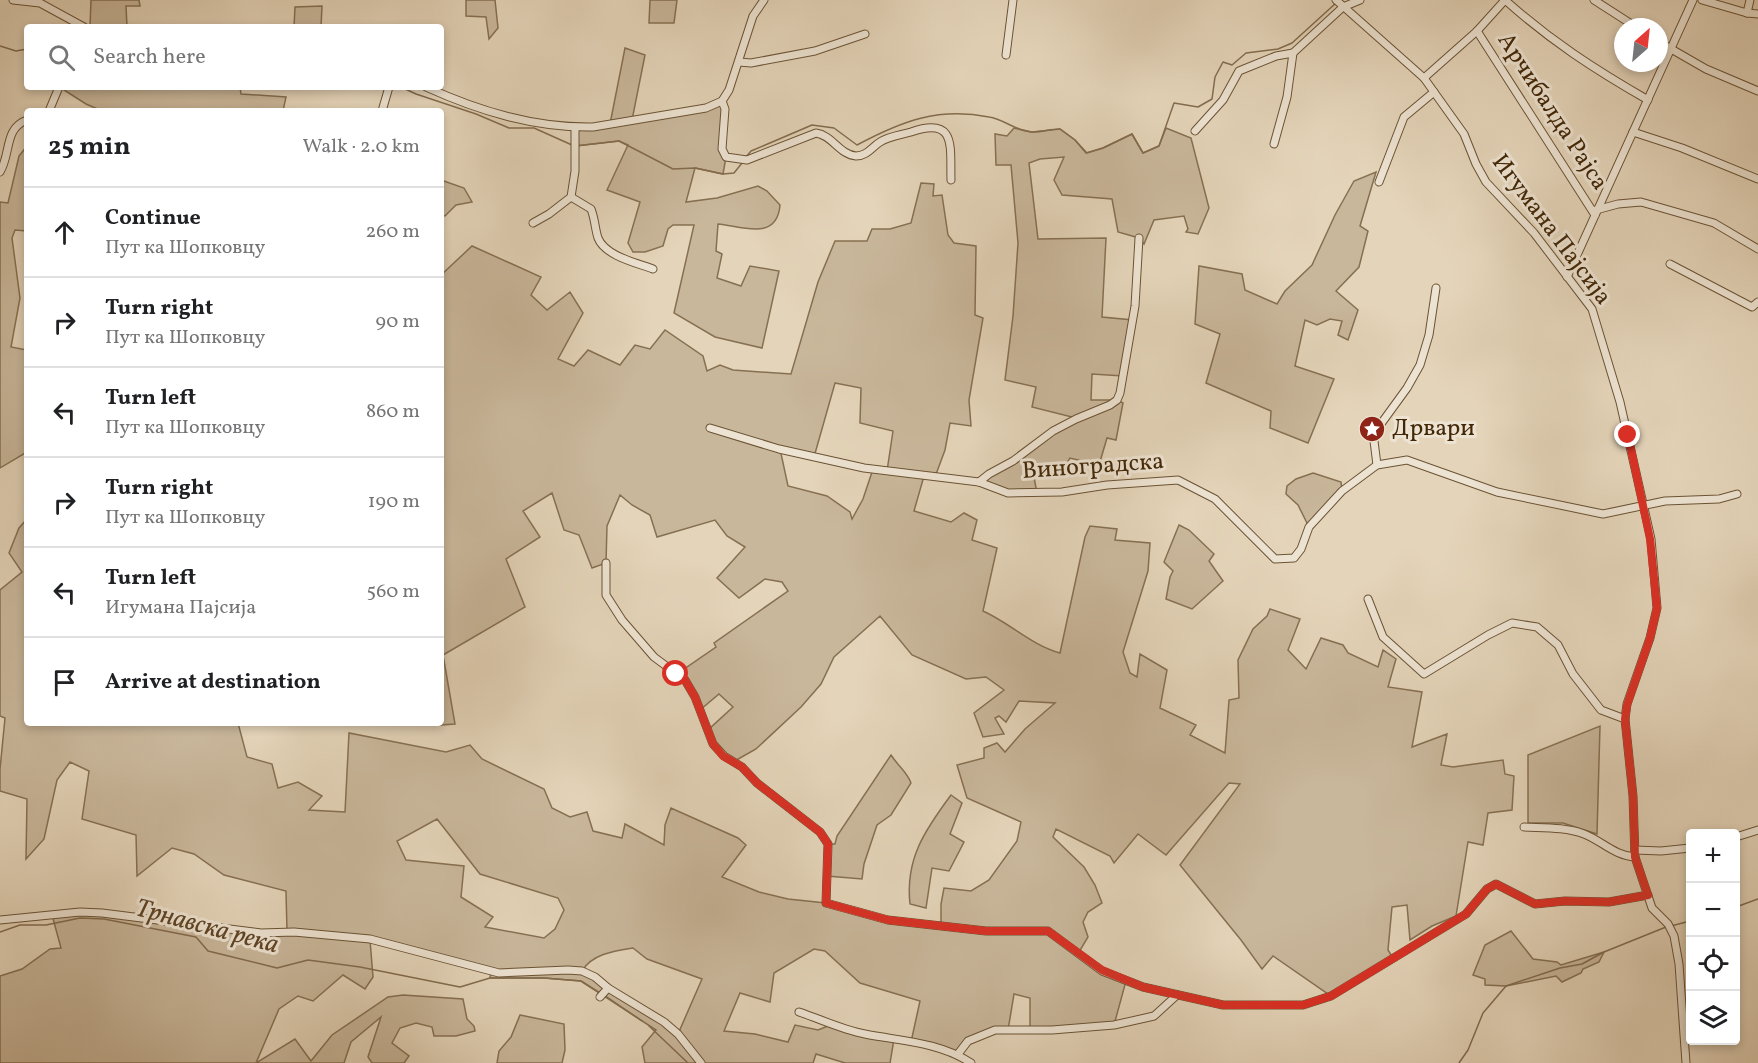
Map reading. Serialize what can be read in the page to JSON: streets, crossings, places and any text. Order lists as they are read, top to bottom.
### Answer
{
  "streets": {
    "street": ["Арчибалда Рајса", "Игумана Пајсија", "Виноградска"]
  },
  "crossings": [
    ["Игумана Пајсија", "Виноградска"]
  ],
  "water": ["Трнавска река"],
  "places": {
    "place": ["Дрвари"]
  },
  "north": "top right",
  "page": {
    "search": "Search here",
    "heading": ["25 min", "Walk · 2.0 km"],
    "list": [
      ["Continue", "Пут ка Шопковцу", "260 m"],
      ["Turn right", "Пут ка Шопковцу", "90 m"],
      ["Turn left", "Пут ка Шопковцу", "860 m"],
      ["Turn right", "Пут ка Шопковцу", "190 m"],
      ["Turn left", "Игумана Пајсија", "560 m"],
      "Arrive at destination"
    ],
    "map_buttons": ["+", "−"]
  }
}
